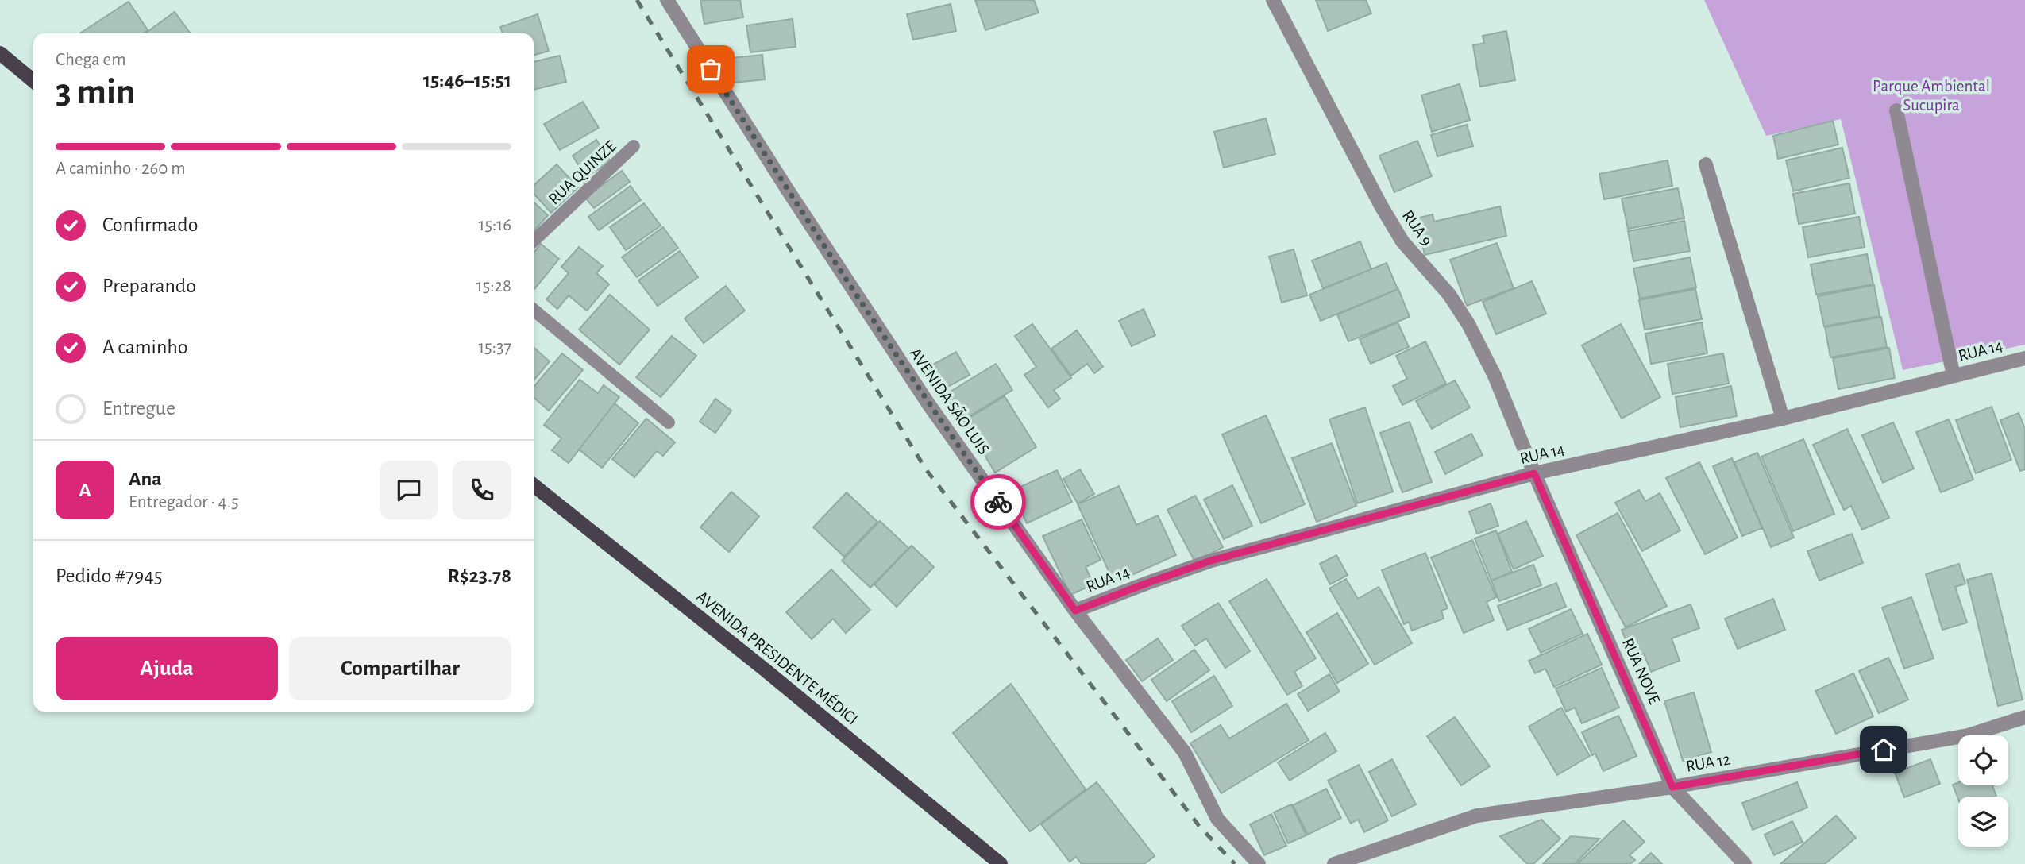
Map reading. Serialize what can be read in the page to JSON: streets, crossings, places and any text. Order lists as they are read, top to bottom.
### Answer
{
  "streets": {
    "main road": ["AVENIDA PRESIDENTE MÉDICI"],
    "street": [
      "RUA 9",
      "RUA 14",
      "AVENIDA SÃO LUIS",
      "RUA NOVE",
      "RUA 12"
    ],
    "lane": ["RUA QUINZE"]
  },
  "crossings": [
    ["RUA 9", "RUA 14"],
    ["RUA 9", "RUA NOVE"],
    ["RUA 14", "AVENIDA SÃO LUIS"],
    ["RUA 14", "RUA NOVE"],
    ["RUA NOVE", "RUA 12"]
  ],
  "parks": ["Parque Ambiental Sucupira"],
  "page": {
    "heading": ["3 min", "Chega em", "15:46–15:51"],
    "panel": [
      "Ana",
      "Entregador · 4.5",
      "Pedido #7945",
      "R$23.78"
    ],
    "bar": "A caminho · 260 m",
    "list": [
      ["Confirmado", "15:16"],
      ["Preparando", "15:28"],
      ["A caminho", "15:37"],
      "Entregue"
    ],
    "round": "A",
    "buttons": ["Ajuda", "Compartilhar"]
  }
}
